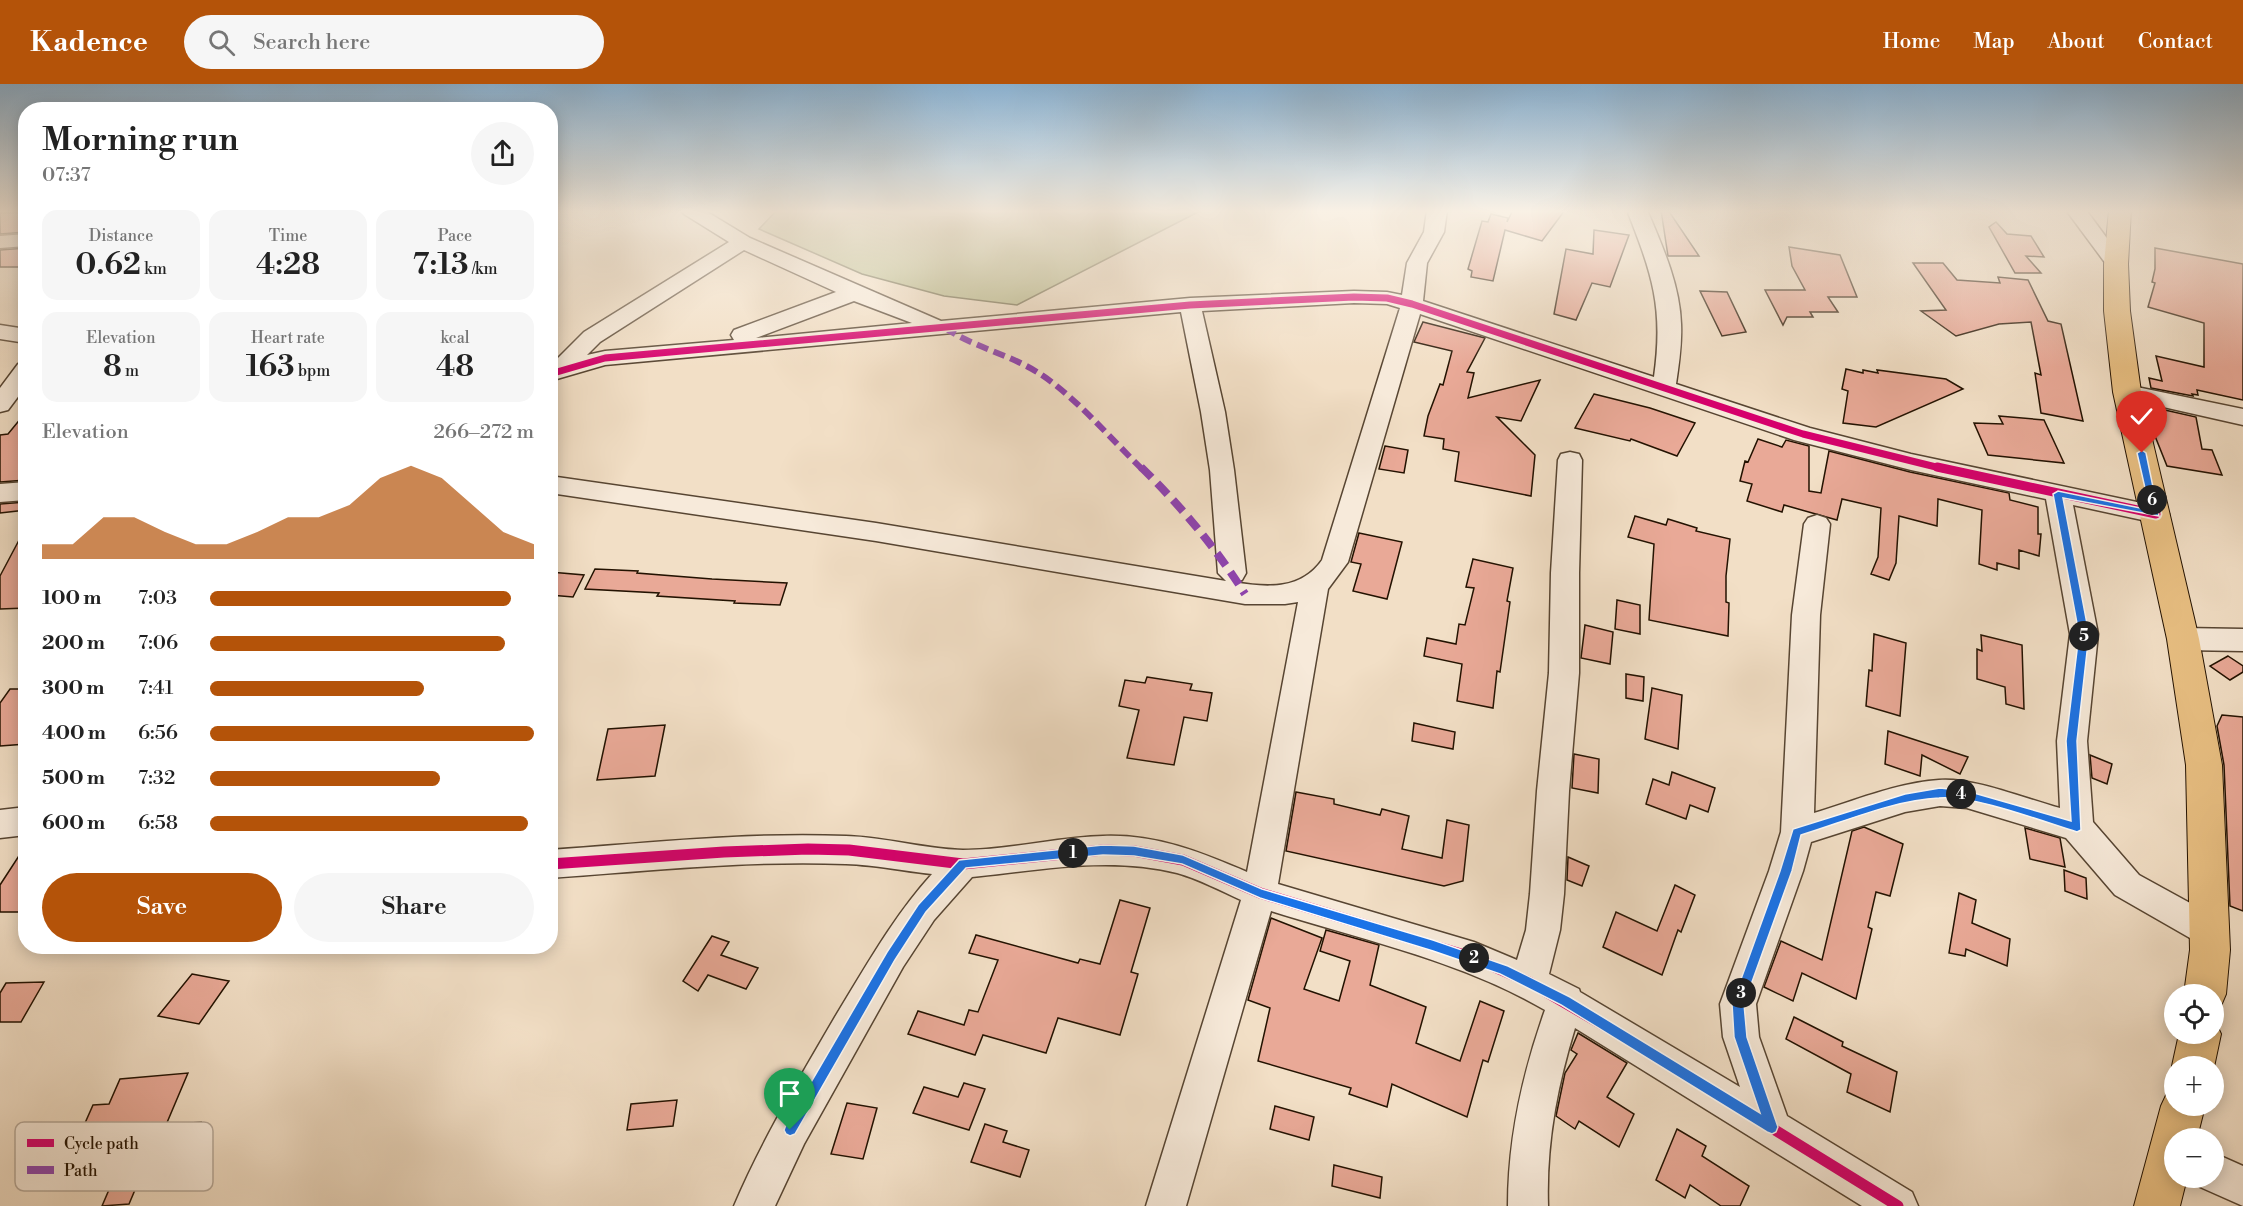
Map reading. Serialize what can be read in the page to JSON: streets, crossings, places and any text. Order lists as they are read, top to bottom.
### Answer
{
  "legend": ["Cycle path", "Path"],
  "page": {
    "header": "Kadence",
    "search": "Search here",
    "nav": [
      "Home",
      "Map",
      "About",
      "Contact"
    ],
    "heading": ["Morning run", "07:37"],
    "stats": [
      ["Distance", "0.62 km"],
      ["Time", "4:28"],
      ["Pace", "7:13 /km"],
      ["Elevation", "8 m"],
      ["Heart rate", "163 bpm"],
      ["kcal", "48"]
    ],
    "chart": ["Elevation", "266–272 m"],
    "pins": [
      "6",
      "5",
      "4",
      "1",
      "2",
      "3"
    ],
    "list": [
      {
        "name": "100 m",
        "note": "7:03"
      },
      {
        "name": "200 m",
        "note": "7:06"
      },
      {
        "name": "300 m",
        "note": "7:41"
      },
      {
        "name": "400 m",
        "note": "6:56"
      },
      {
        "name": "500 m",
        "note": "7:32"
      },
      {
        "name": "600 m",
        "note": "6:58"
      }
    ],
    "buttons": ["Save", "Share"],
    "map_buttons": ["+", "−"]
  }
}
